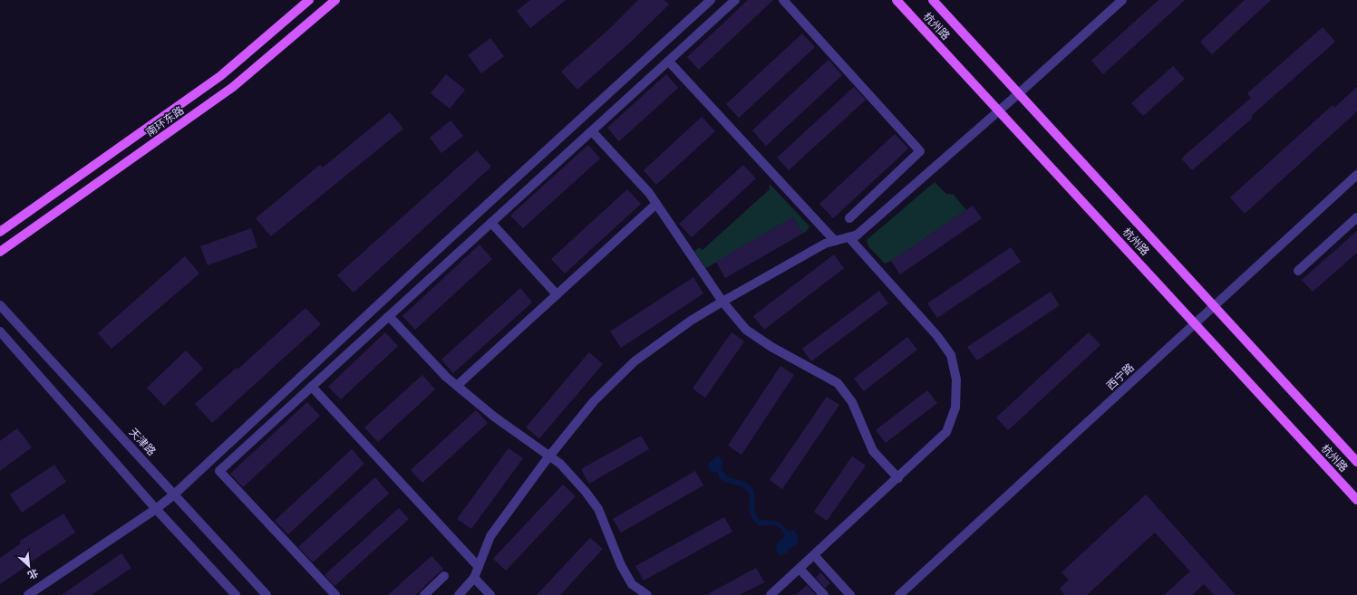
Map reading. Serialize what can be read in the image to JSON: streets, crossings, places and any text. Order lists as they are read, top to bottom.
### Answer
{
  "streets": {
    "main road": ["杭州路", "南环东路"],
    "street": ["西宁路", "天津路"]
  },
  "crossings": [
    ["杭州路", "西宁路"]
  ],
  "north": "bottom right"
}
